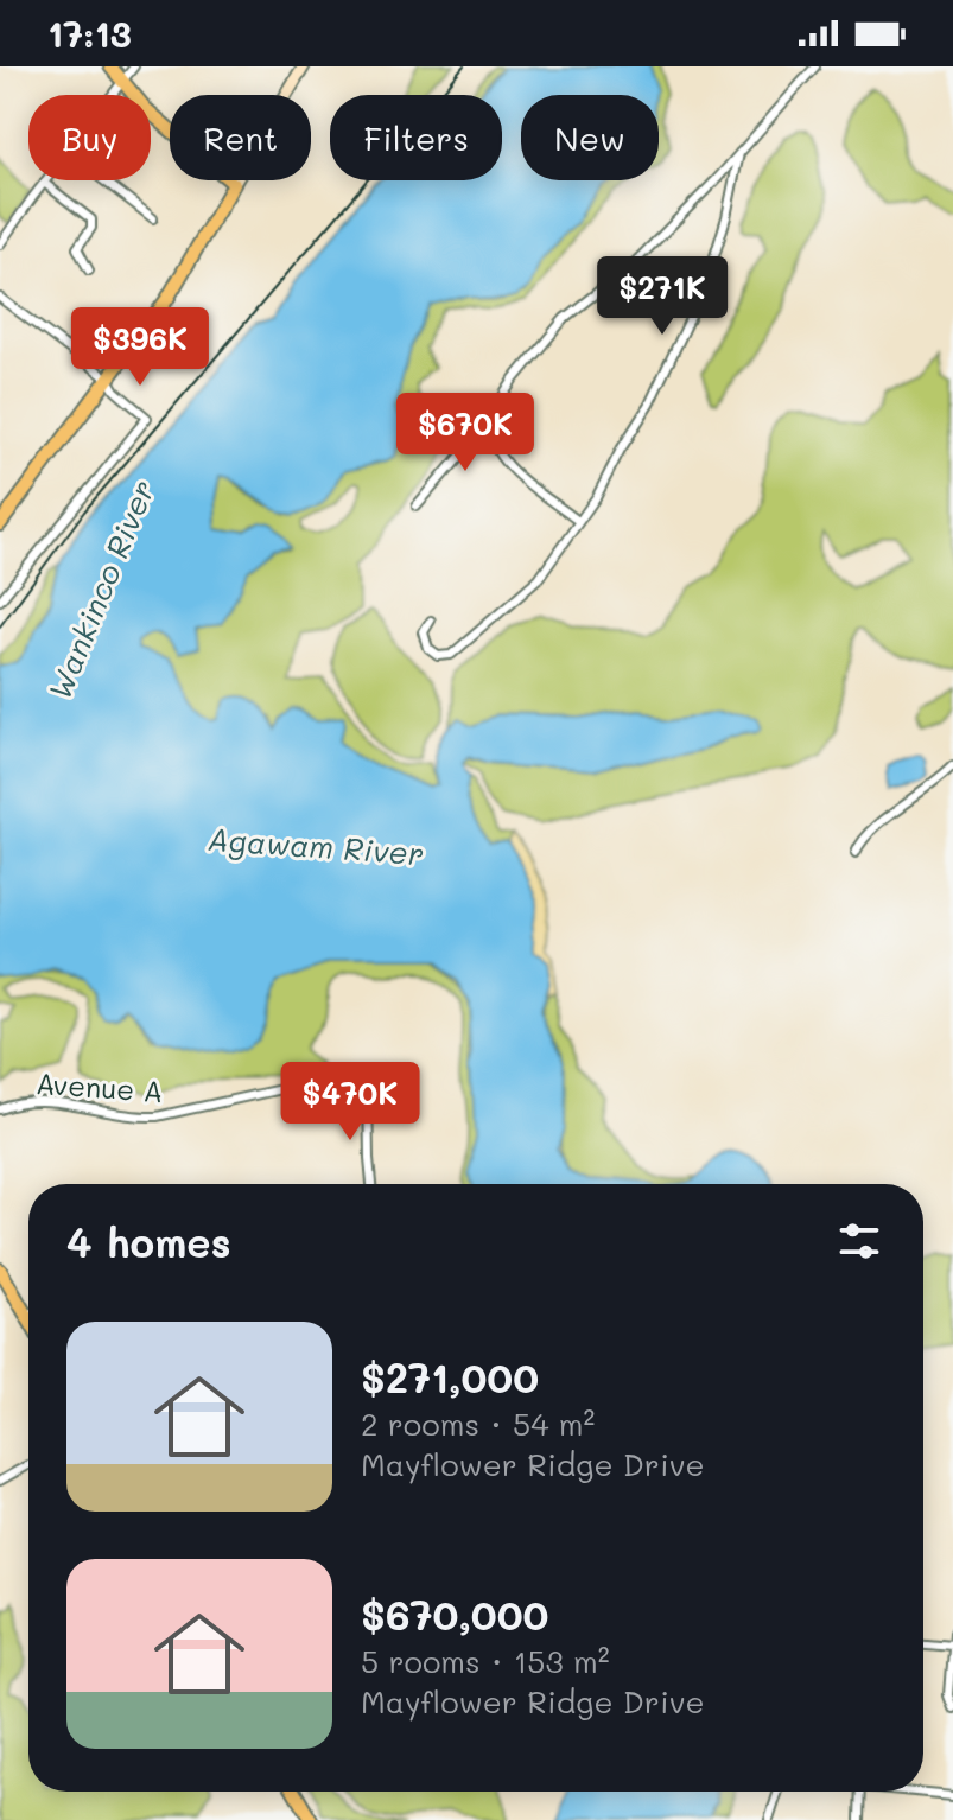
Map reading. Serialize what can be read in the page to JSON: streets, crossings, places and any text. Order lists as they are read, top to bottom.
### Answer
{
  "streets": {
    "street": ["Avenue A"]
  },
  "water": ["Wankinco River", "Agawam River"],
  "page": {
    "status": "17:13",
    "chip": [
      "Buy",
      "Rent",
      "Filters",
      "New"
    ],
    "price": [
      "$271K",
      "$396K",
      "$670K",
      "$470K"
    ],
    "heading": "4 homes",
    "list": [
      {
        "name": "$271,000",
        "note": "2 rooms · 54 m² · Mayflower Ridge Drive"
      },
      {
        "name": "$670,000",
        "note": "5 rooms · 153 m² · Mayflower Ridge Drive"
      }
    ]
  }
}
